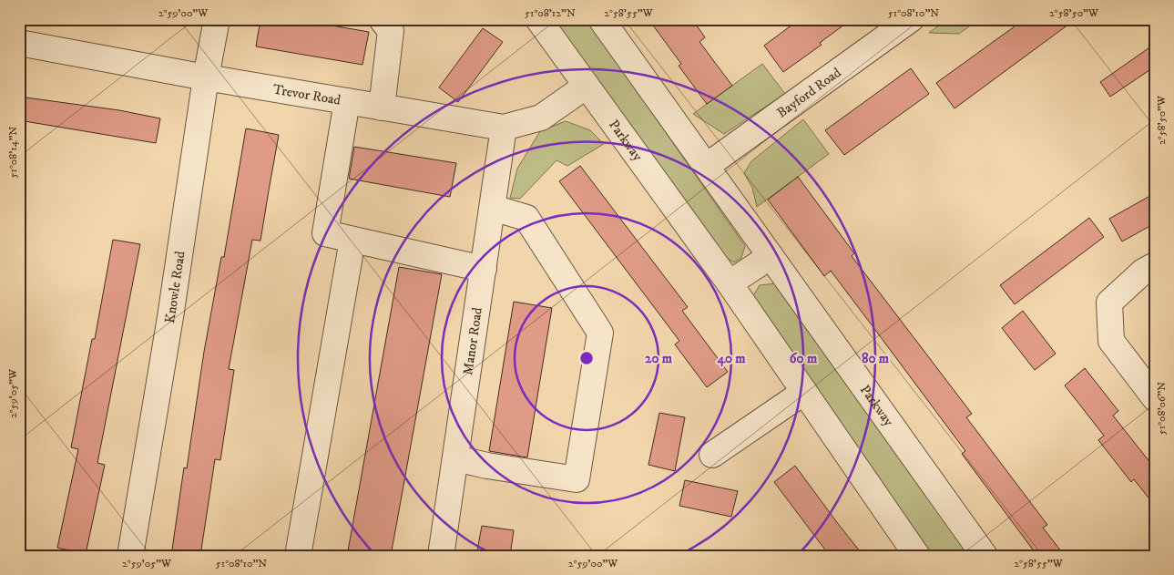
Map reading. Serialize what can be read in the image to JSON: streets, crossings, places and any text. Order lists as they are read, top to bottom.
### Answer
{
  "streets": {
    "street": [
      "Bayford Road",
      "Trevor Road",
      "Parkway",
      "Knowle Road",
      "Manor Road"
    ]
  },
  "crossings": [
    ["Bayford Road", "Parkway"],
    ["Trevor Road", "Parkway"],
    ["Trevor Road", "Knowle Road"],
    ["Trevor Road", "Manor Road"]
  ],
  "coordinates": [
    "2°59'00\"W",
    "51°08'12\"N",
    "2°58'55\"W",
    "51°08'10\"N",
    "2°58'50\"W",
    "51°08'14\"N",
    "2°59'05\"W",
    "51°08'06\"N"
  ],
  "rings": [
    "20 m",
    "40 m",
    "60 m",
    "80 m"
  ]
}
